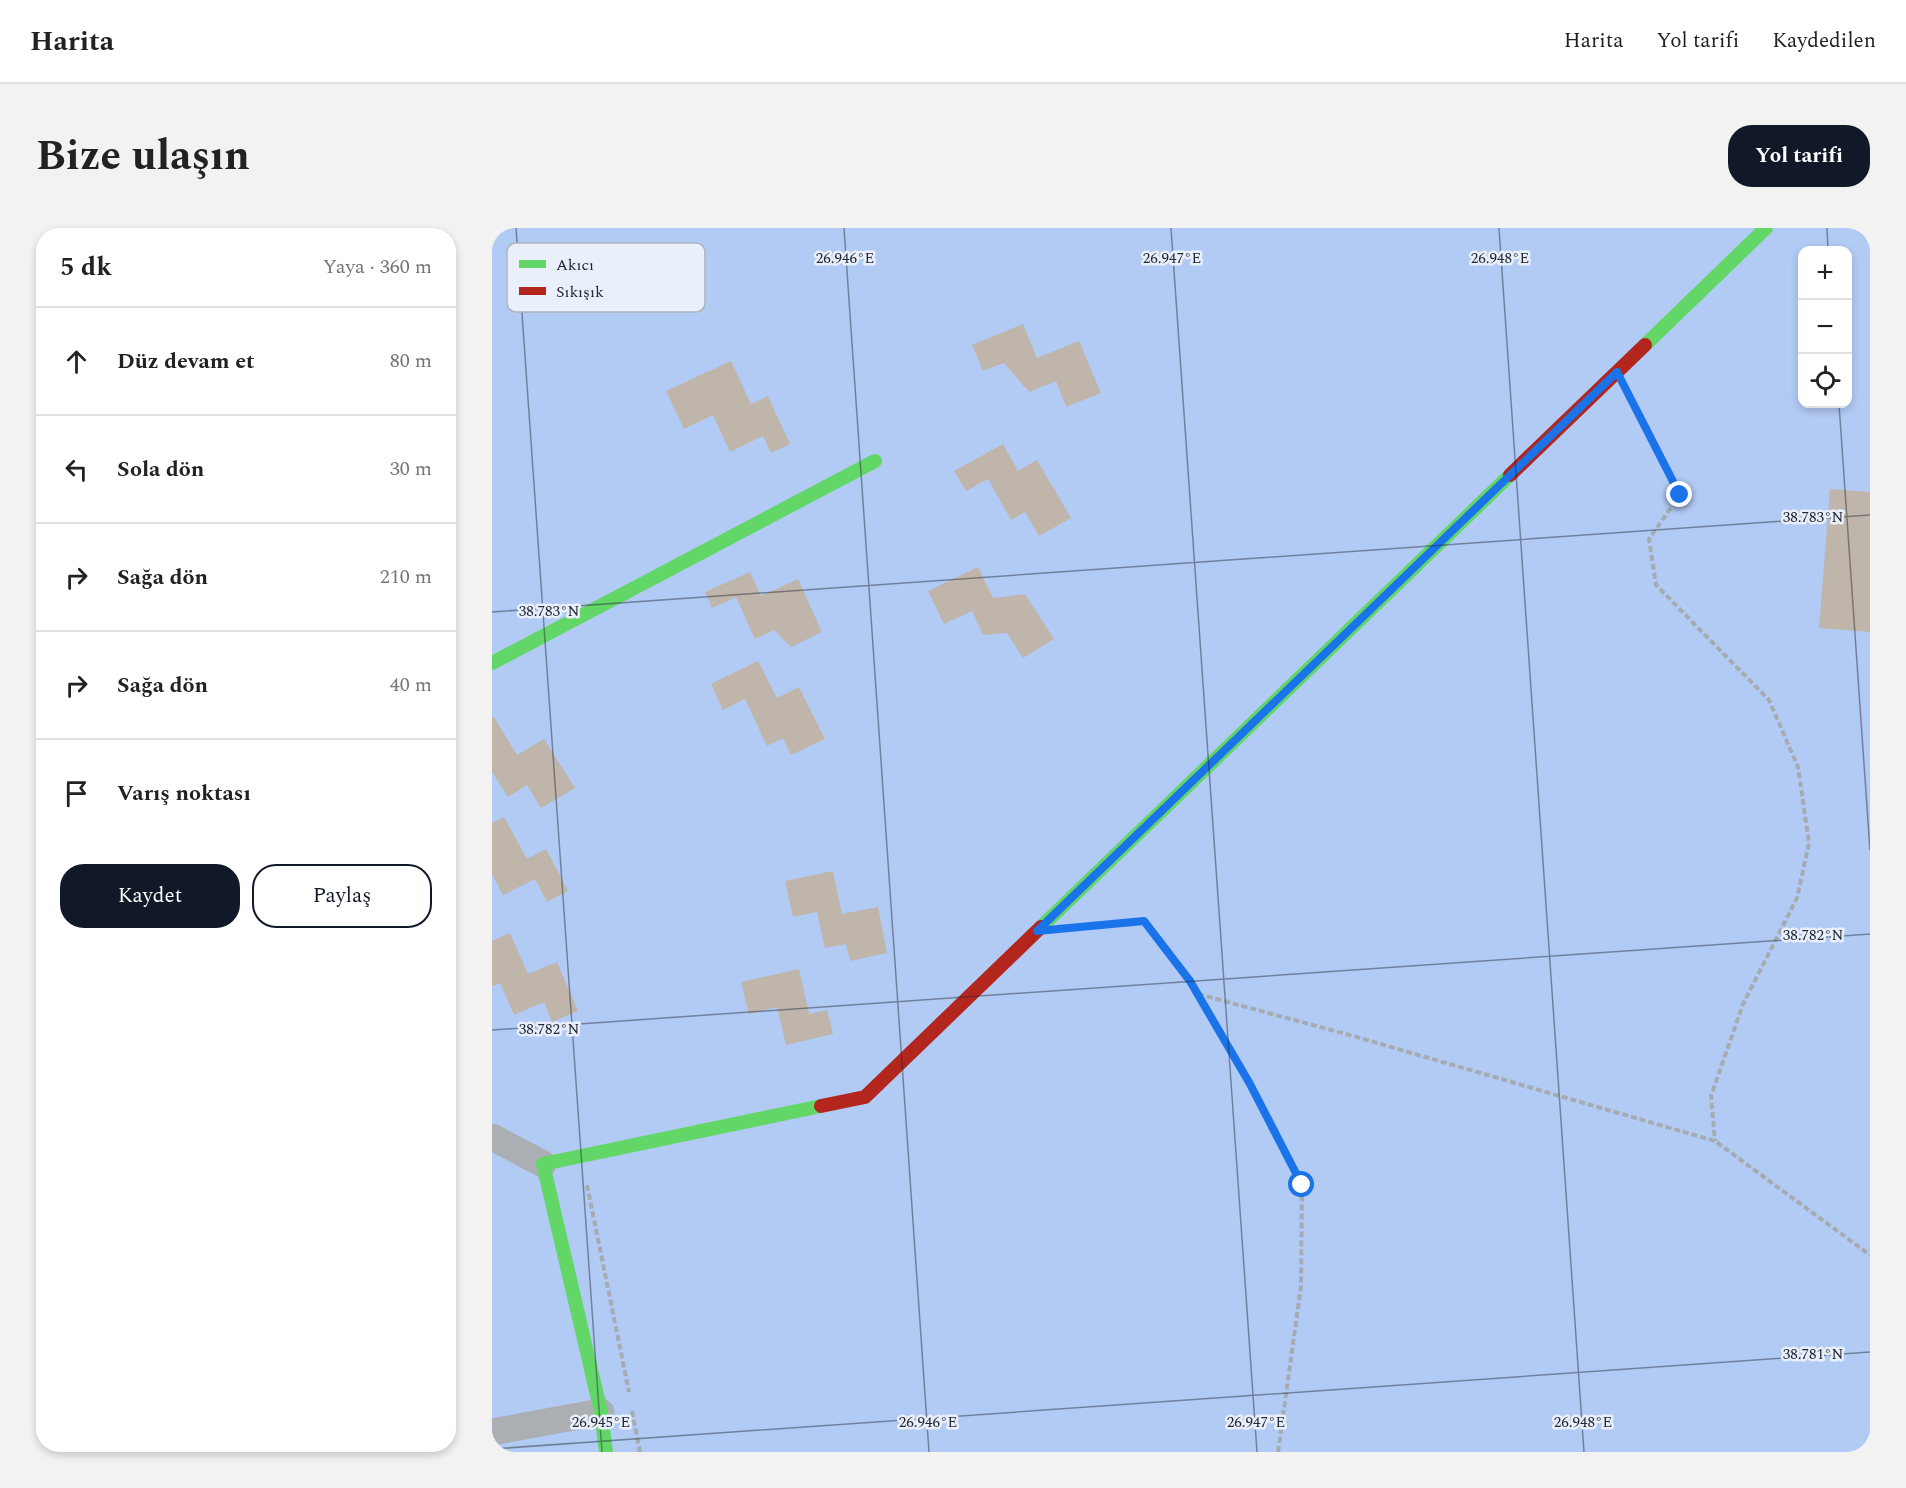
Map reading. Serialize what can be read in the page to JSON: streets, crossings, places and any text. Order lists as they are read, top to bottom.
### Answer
{
  "legend": ["Akıcı", "Sıkışık"],
  "page": {
    "header": "Harita",
    "nav": ["Harita", "Yol tarifi", "Kaydedilen"],
    "title": "Bize ulaşın",
    "buttons": [
      "Yol tarifi",
      ["Kaydet", "Paylaş"]
    ],
    "heading": ["5 dk", "Yaya · 360 m"],
    "map_buttons": ["+", "−"],
    "list": [
      ["Düz devam et", "80 m"],
      ["Sola dön", "30 m"],
      ["Sağa dön", "210 m"],
      ["Sağa dön", "40 m"],
      "Varış noktası"
    ]
  },
  "coordinates": [
    "26.946°E",
    "26.947°E",
    "26.948°E",
    "38.783°N",
    "38.782°N",
    "38.781°N",
    "26.945°E"
  ]
}
